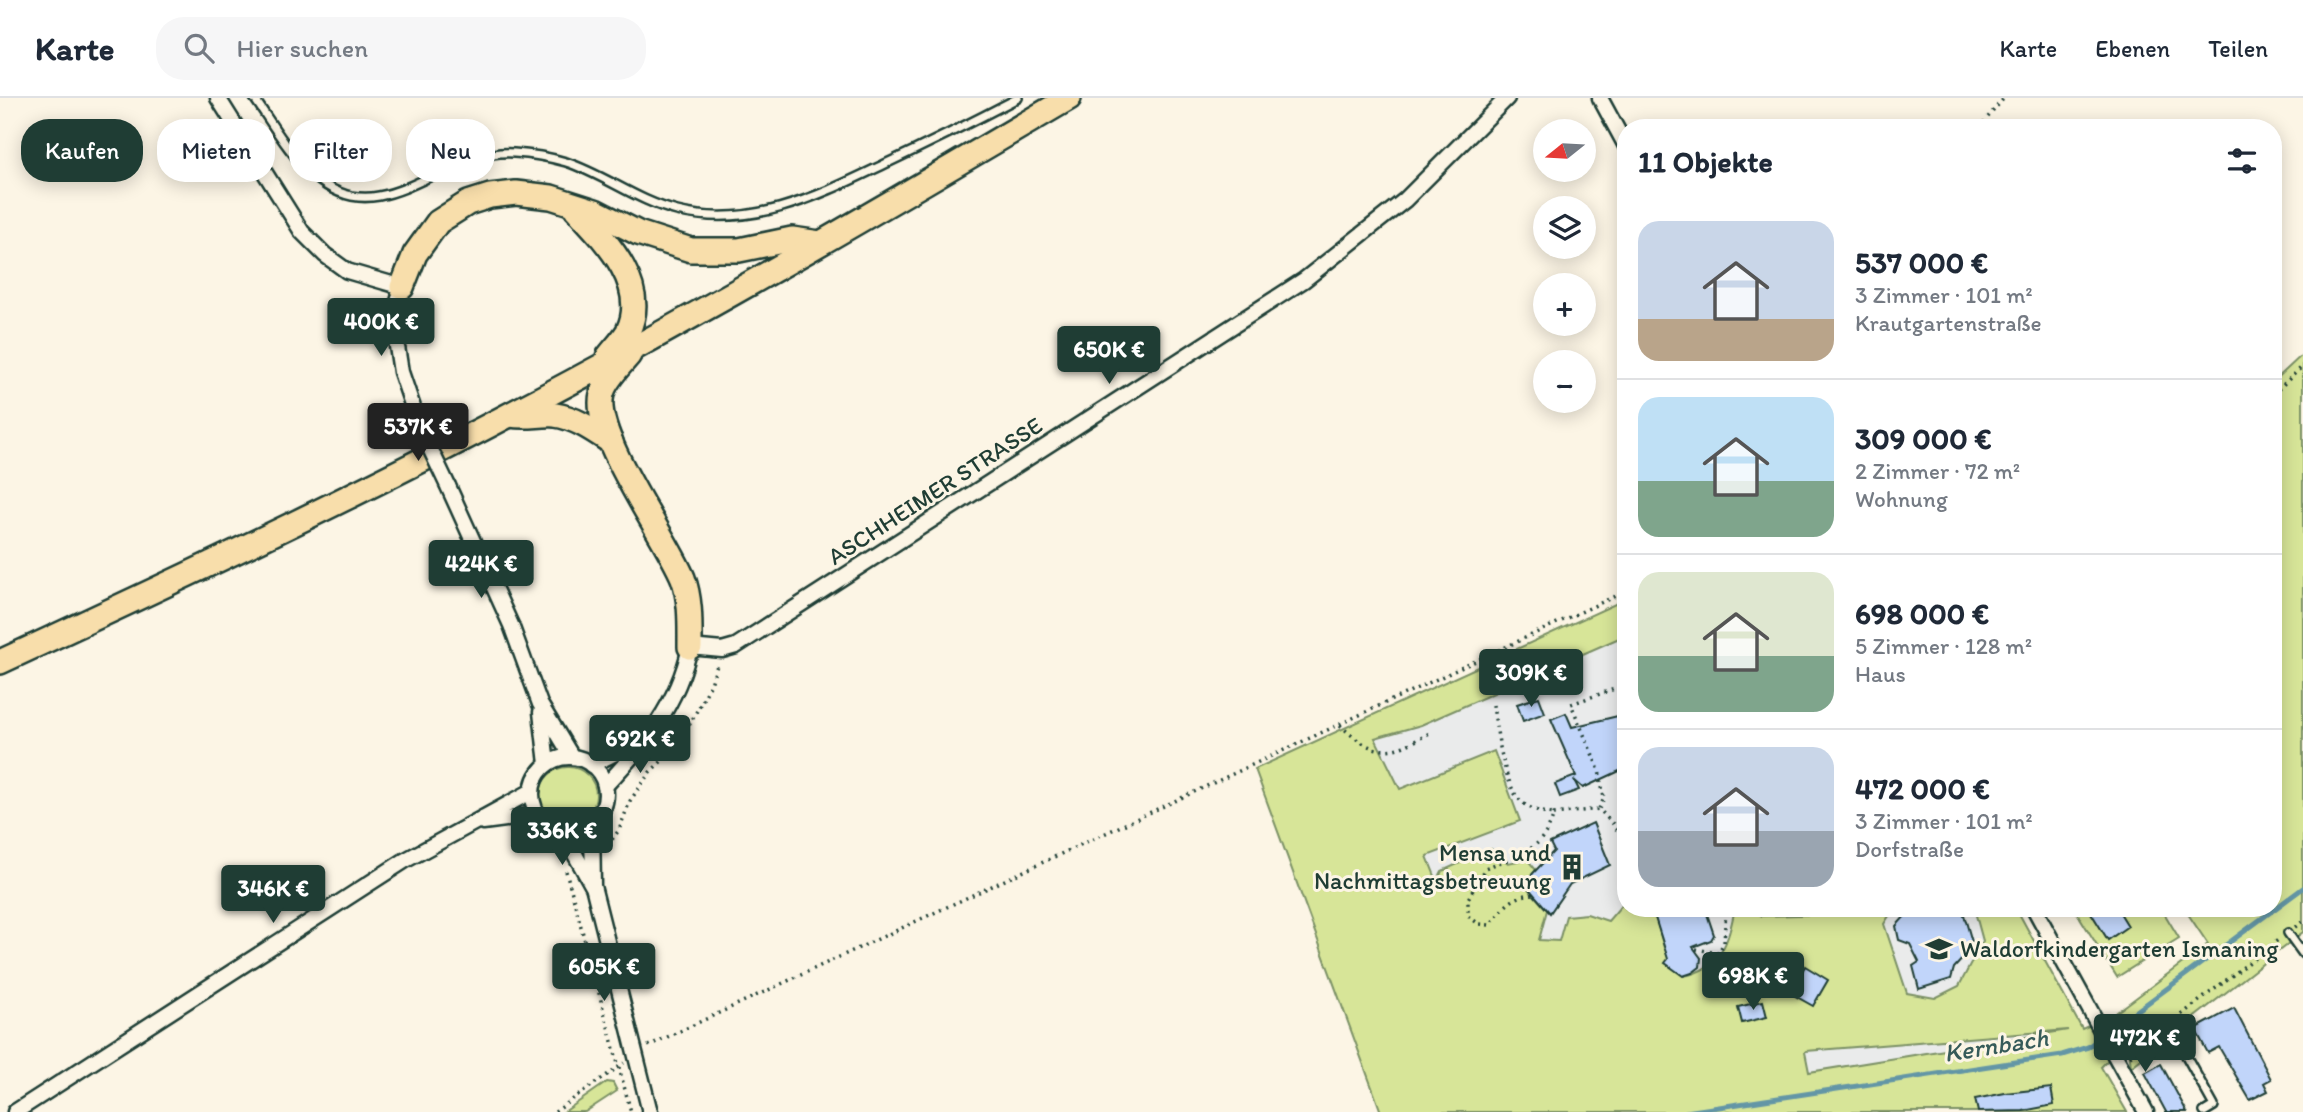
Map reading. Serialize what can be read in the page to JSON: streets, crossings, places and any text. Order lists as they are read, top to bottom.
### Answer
{
  "streets": {
    "street": ["ASCHHEIMER STRASSE"]
  },
  "water": ["Kernbach"],
  "places": {
    "building": ["Mensa und Nachmittagsbetreuung"],
    "school or university": ["Waldorfkindergarten Ismaning"]
  },
  "north": "left",
  "page": {
    "header": "Karte",
    "search": "Hier suchen",
    "nav": ["Karte", "Ebenen", "Teilen"],
    "map_buttons": ["+", "−"],
    "chip": [
      "Kaufen",
      "Mieten",
      "Filter",
      "Neu"
    ],
    "heading": "11 Objekte",
    "list": [
      {
        "name": "537 000 €",
        "note": "3 Zimmer · 101 m² · Krautgartenstraße"
      },
      {
        "name": "309 000 €",
        "note": "2 Zimmer · 72 m² · Wohnung"
      },
      {
        "name": "698 000 €",
        "note": "5 Zimmer · 128 m² · Haus"
      },
      {
        "name": "472 000 €",
        "note": "3 Zimmer · 101 m² · Dorfstraße"
      }
    ],
    "price": [
      "400K €",
      "650K €",
      "537K €",
      "424K €",
      "309K €",
      "692K €",
      "336K €",
      "346K €",
      "605K €",
      "698K €",
      "472K €"
    ]
  }
}
